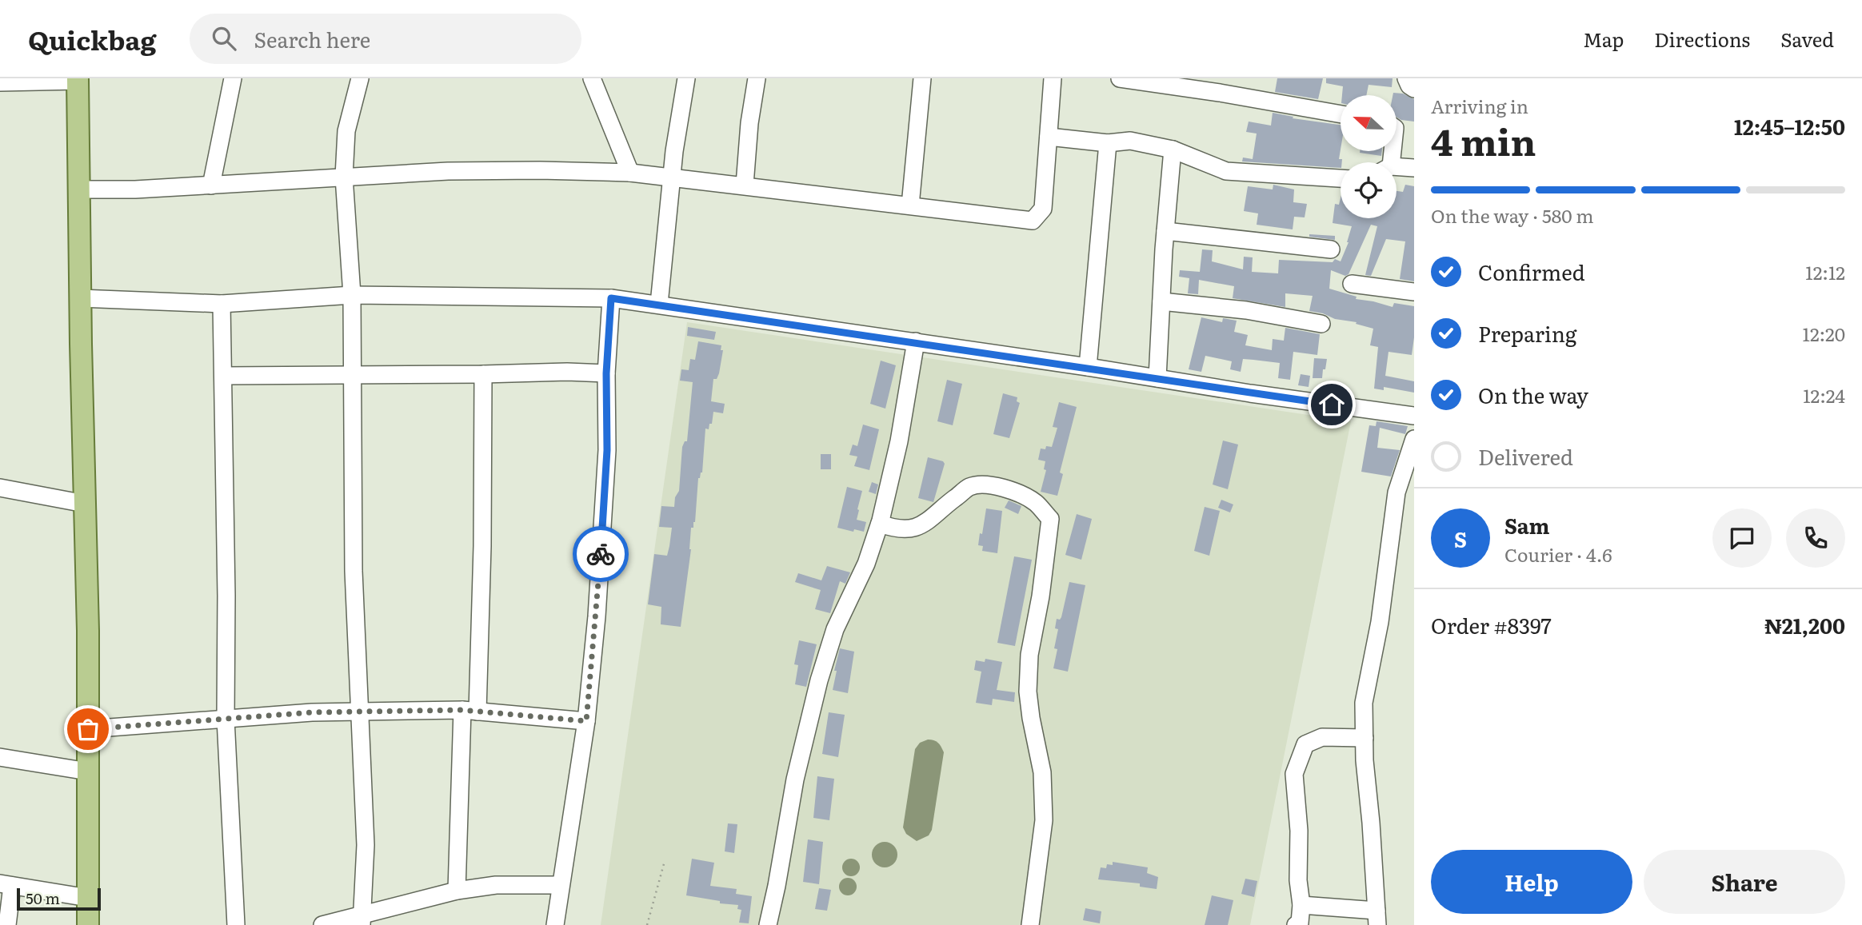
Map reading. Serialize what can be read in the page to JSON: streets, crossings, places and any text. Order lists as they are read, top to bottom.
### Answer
{
  "scale_bar": "50 m",
  "north": "left",
  "page": {
    "header": "Quickbag",
    "search": "Search here",
    "nav": ["Map", "Directions", "Saved"],
    "heading": ["4 min", "Arriving in", "12:45–12:50"],
    "panel": [
      "Sam",
      "Courier · 4.6",
      "Order #8397",
      "₦21,200"
    ],
    "bar": "On the way · 580 m",
    "list": [
      ["Confirmed", "12:12"],
      ["Preparing", "12:20"],
      ["On the way", "12:24"],
      "Delivered"
    ],
    "round": "S",
    "buttons": ["Help", "Share"],
    "scale": "50 m"
  }
}
